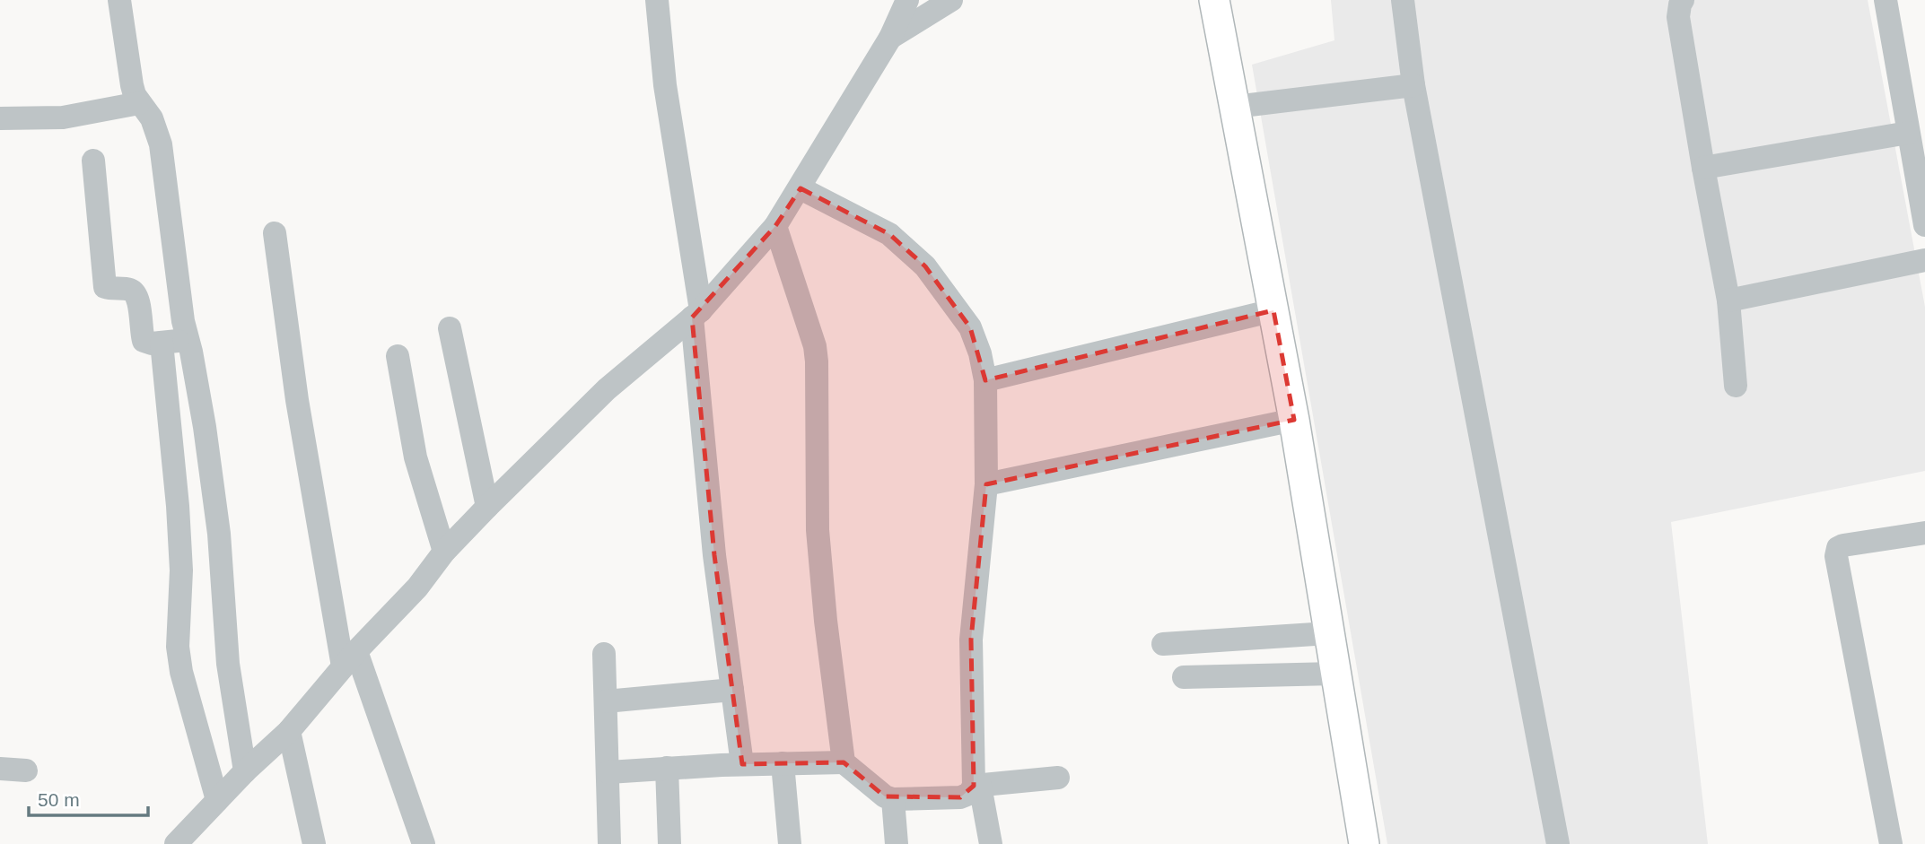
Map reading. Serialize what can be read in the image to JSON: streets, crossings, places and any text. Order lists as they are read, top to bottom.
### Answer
{
  "scale_bar": "50 m"
}
